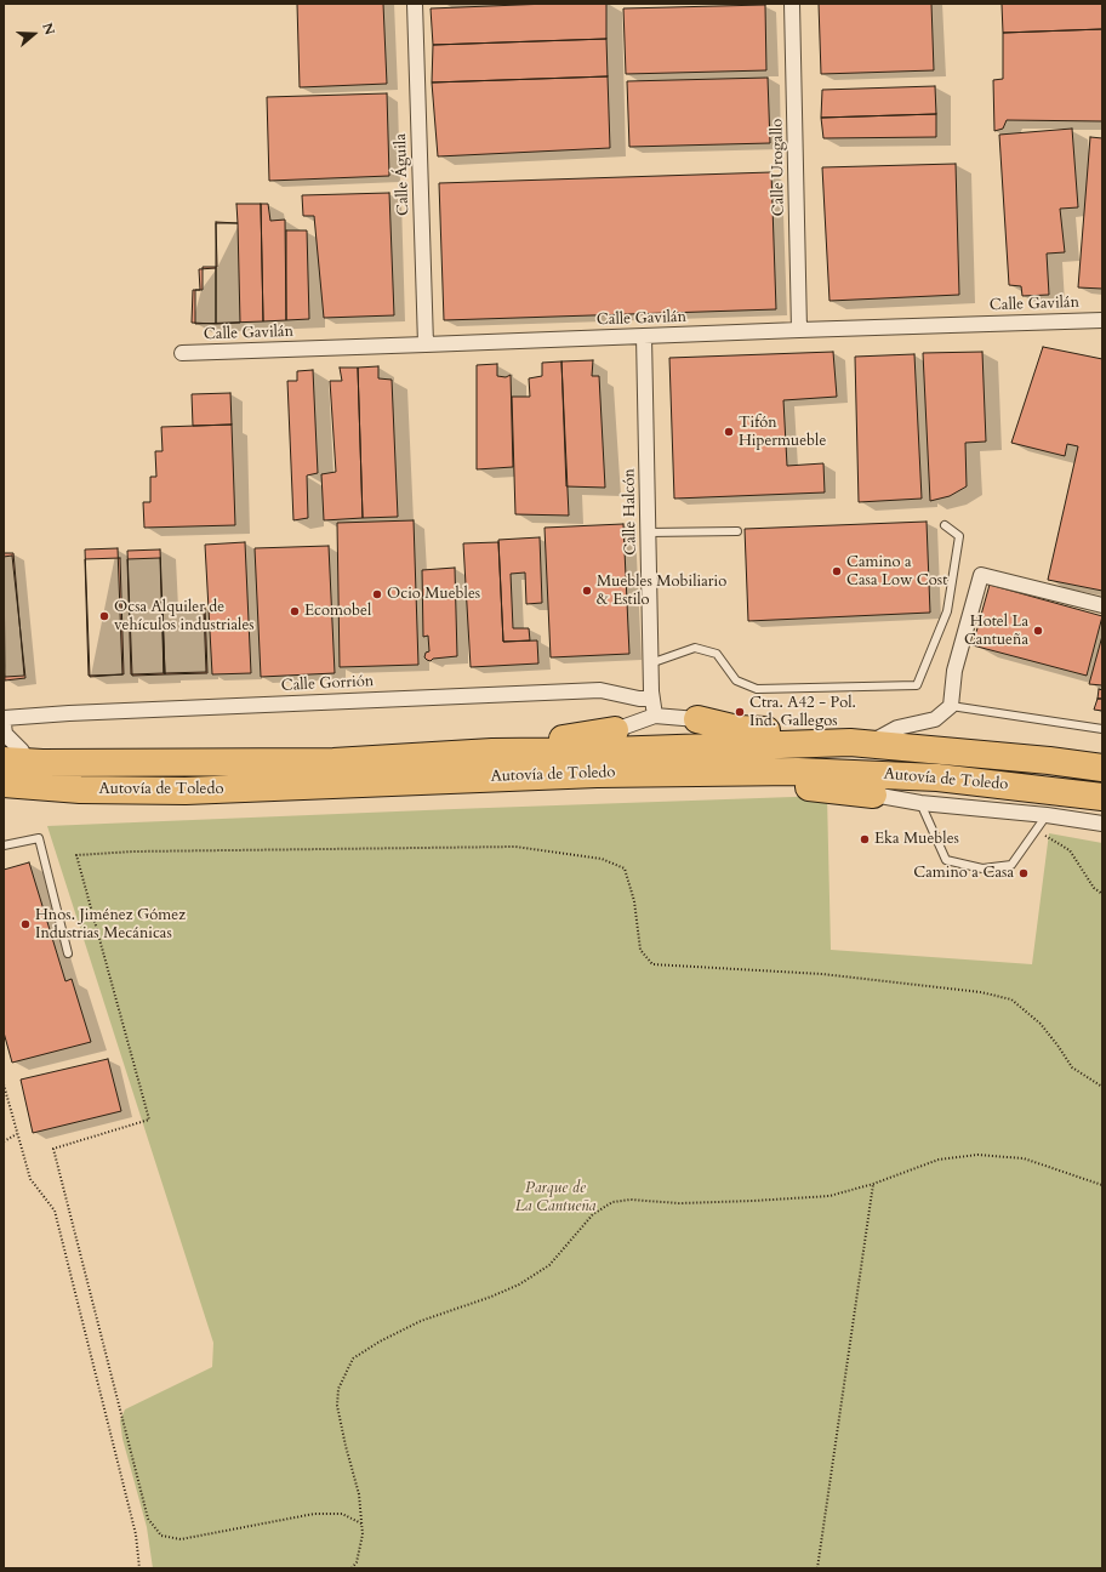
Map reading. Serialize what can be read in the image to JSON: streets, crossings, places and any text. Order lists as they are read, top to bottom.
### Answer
{
  "streets": {
    "highway": ["Autovía de Toledo"],
    "street": [
      "Calle Urogallo",
      "Calle Águila",
      "Calle Gavilán",
      "Calle Halcón",
      "Calle Gorrión"
    ]
  },
  "crossings": [
    ["Calle Urogallo", "Calle Gavilán"],
    ["Calle Águila", "Calle Gavilán"],
    ["Calle Gavilán", "Calle Halcón"],
    ["Calle Halcón", "Calle Gorrión"]
  ],
  "parks": ["Parque de La Cantueña"],
  "places": [
    "Tifón Hipermueble",
    "Camino a Casa Low Cost",
    "Muebles Mobiliario & Estilo",
    "Ocio Muebles",
    "Ecomobel",
    "Ocsa Alquiler de vehículos industriales",
    "Hotel La Cantueña",
    "Ctra. A42 - Pol. Ind. Gallegos",
    "Eka Muebles",
    "Camino a Casa",
    "Hnos. Jiménez Gómez Industrias Mecánicas"
  ],
  "north": "right"
}
